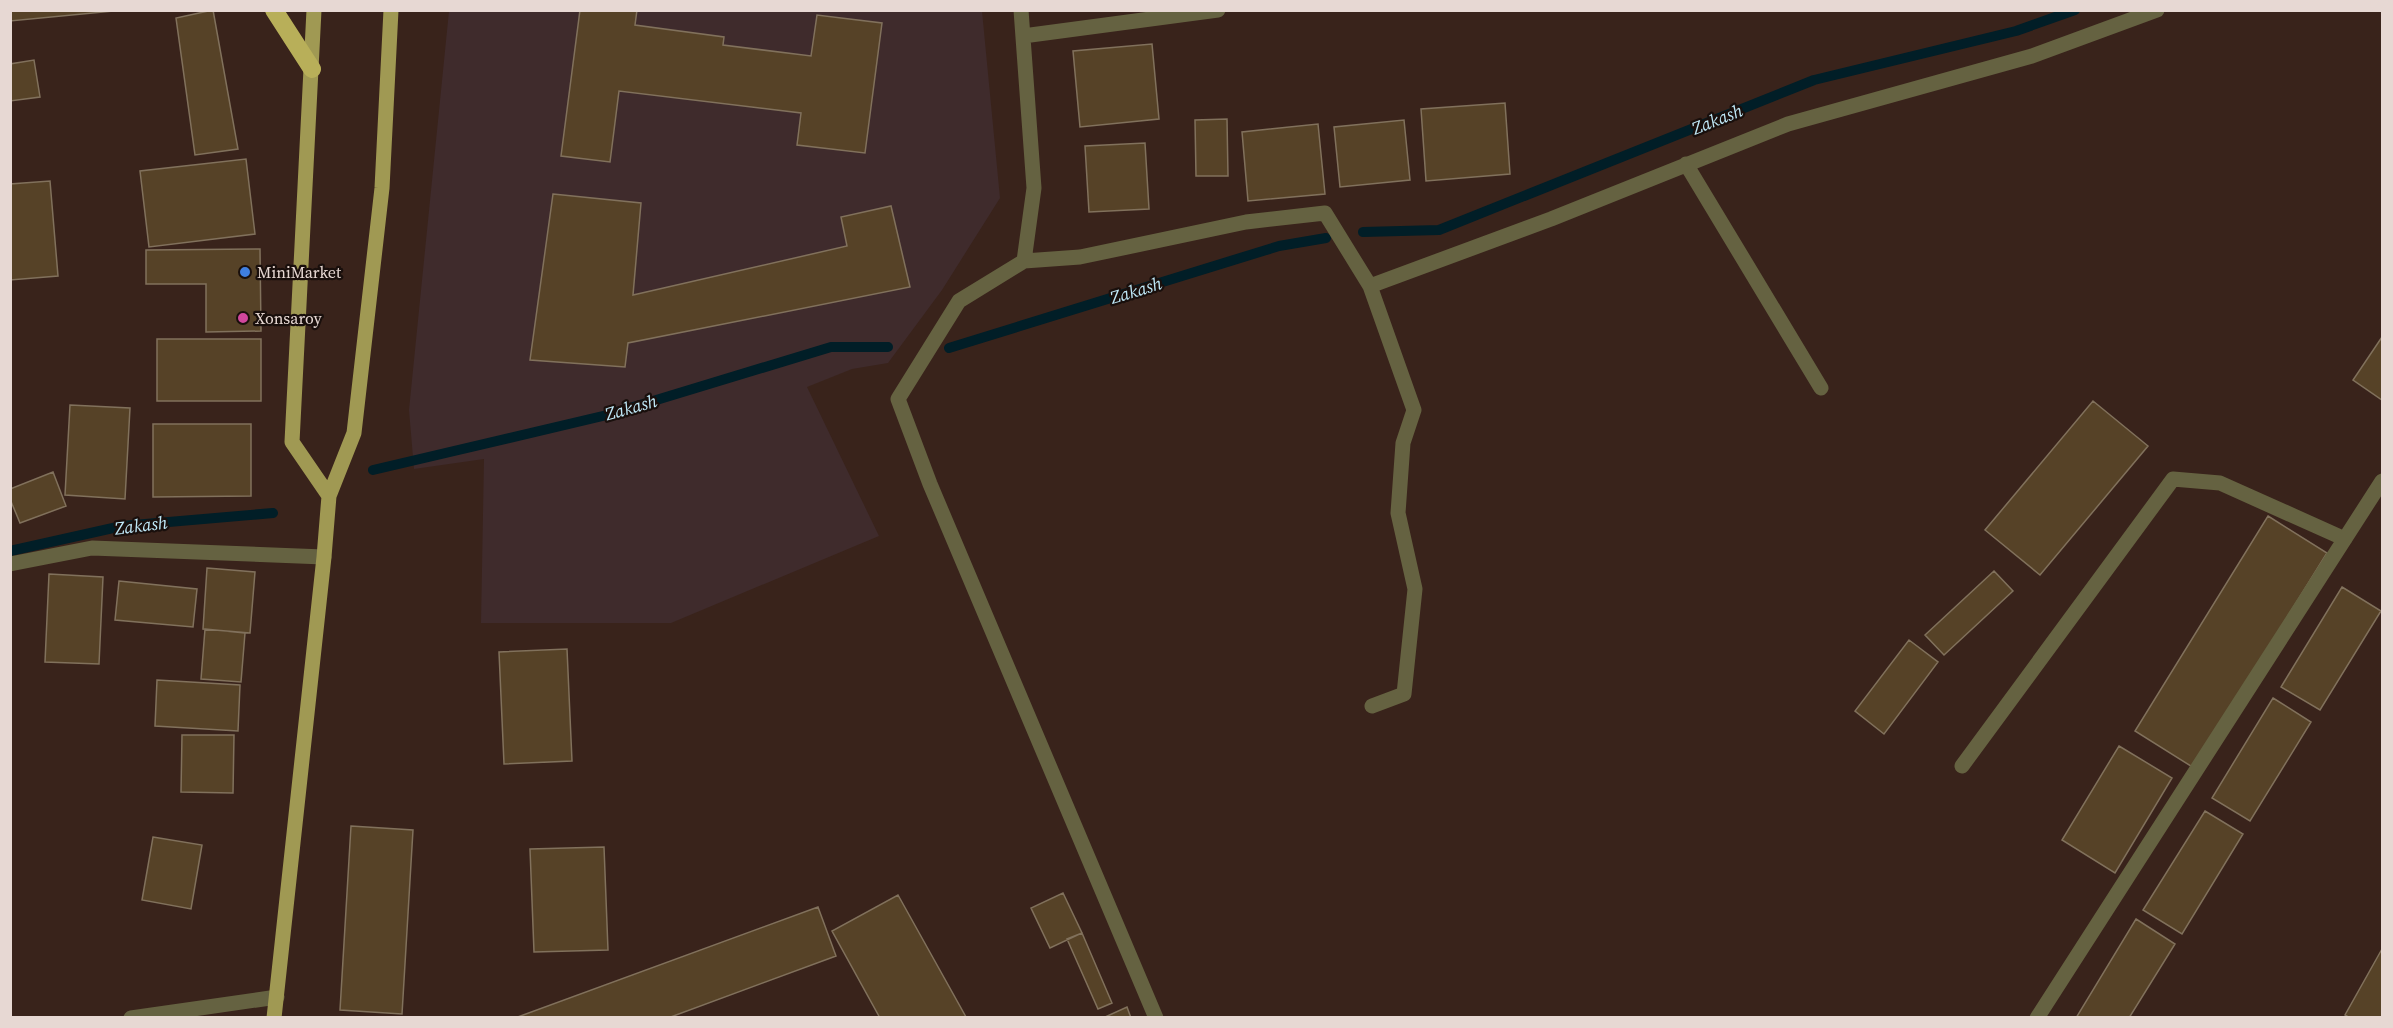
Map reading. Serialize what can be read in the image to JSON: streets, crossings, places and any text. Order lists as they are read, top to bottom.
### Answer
{
  "water": ["Zakash"],
  "places": ["MiniMarket", "Xonsaroy"]
}
